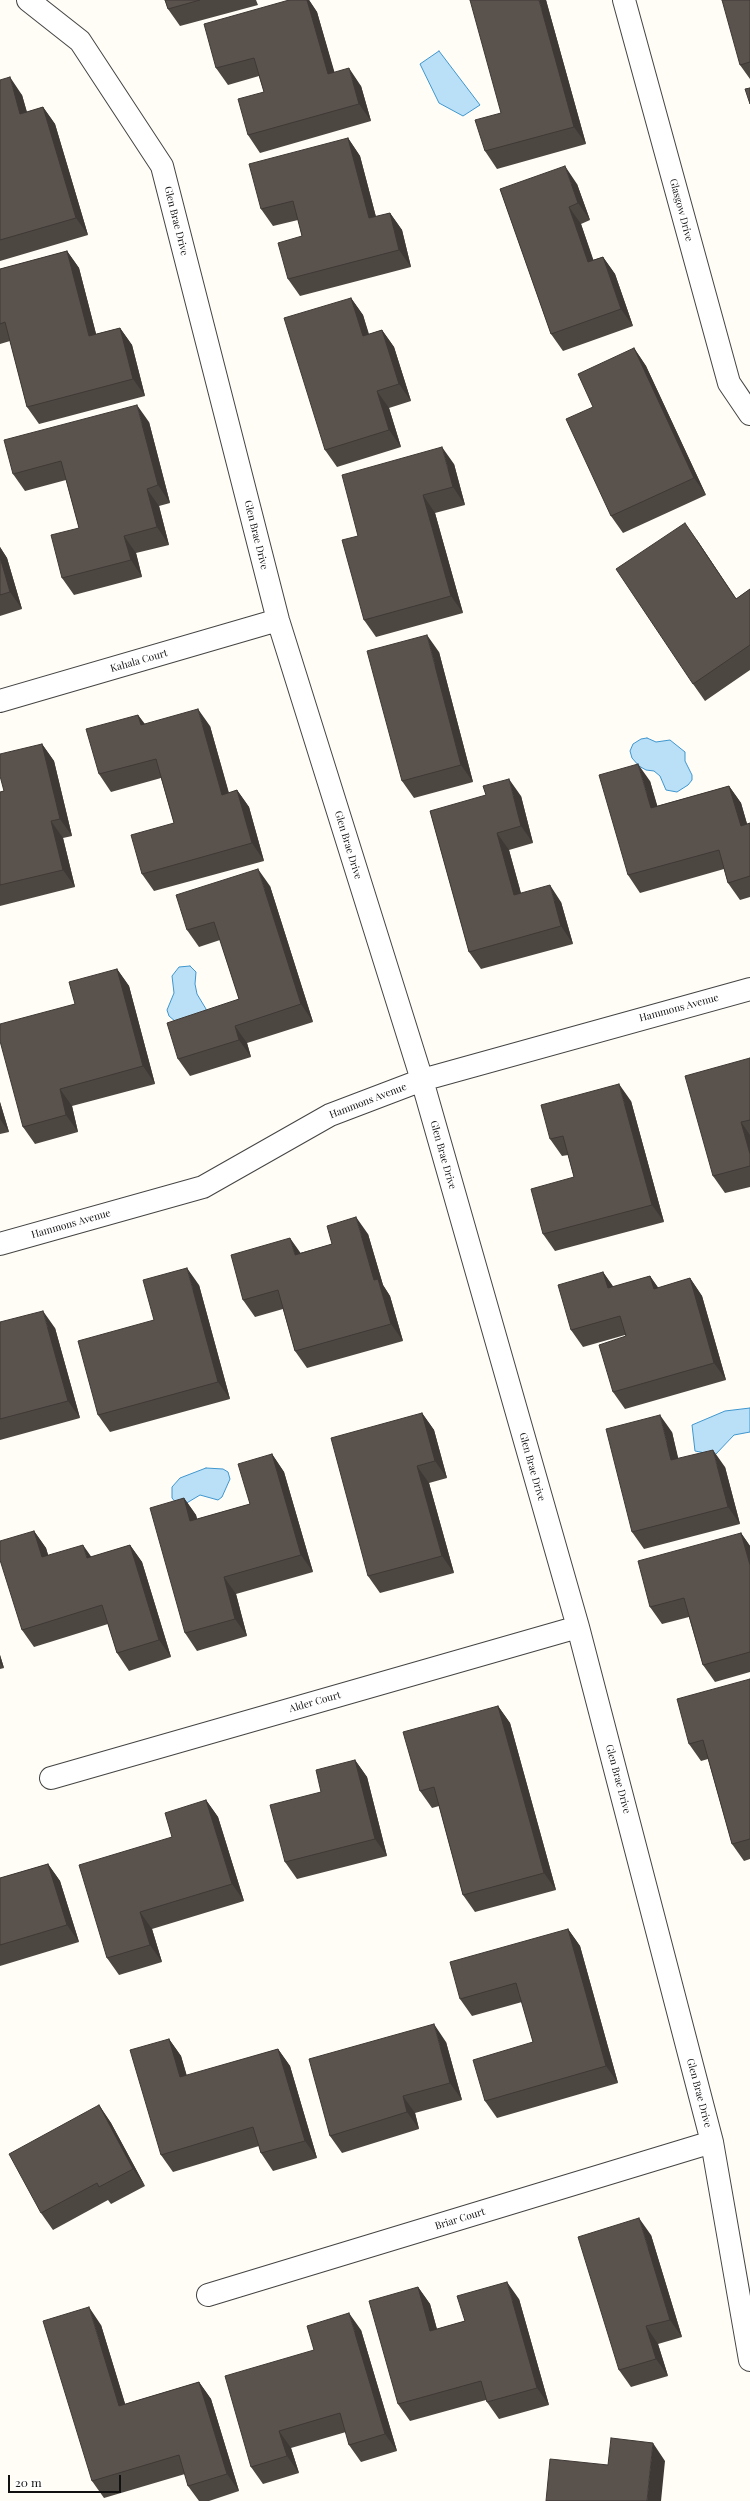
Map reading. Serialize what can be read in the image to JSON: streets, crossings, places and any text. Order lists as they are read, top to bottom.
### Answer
{
  "streets": {
    "street": [
      "Glasgow Drive",
      "Glen Brae Drive",
      "Kahala Court",
      "Hammons Avenue",
      "Alder Court",
      "Briar Court"
    ]
  },
  "crossings": [
    ["Glen Brae Drive", "Kahala Court"],
    ["Glen Brae Drive", "Hammons Avenue"],
    ["Glen Brae Drive", "Alder Court"],
    ["Glen Brae Drive", "Briar Court"]
  ],
  "scale_bar": "20 m"
}
